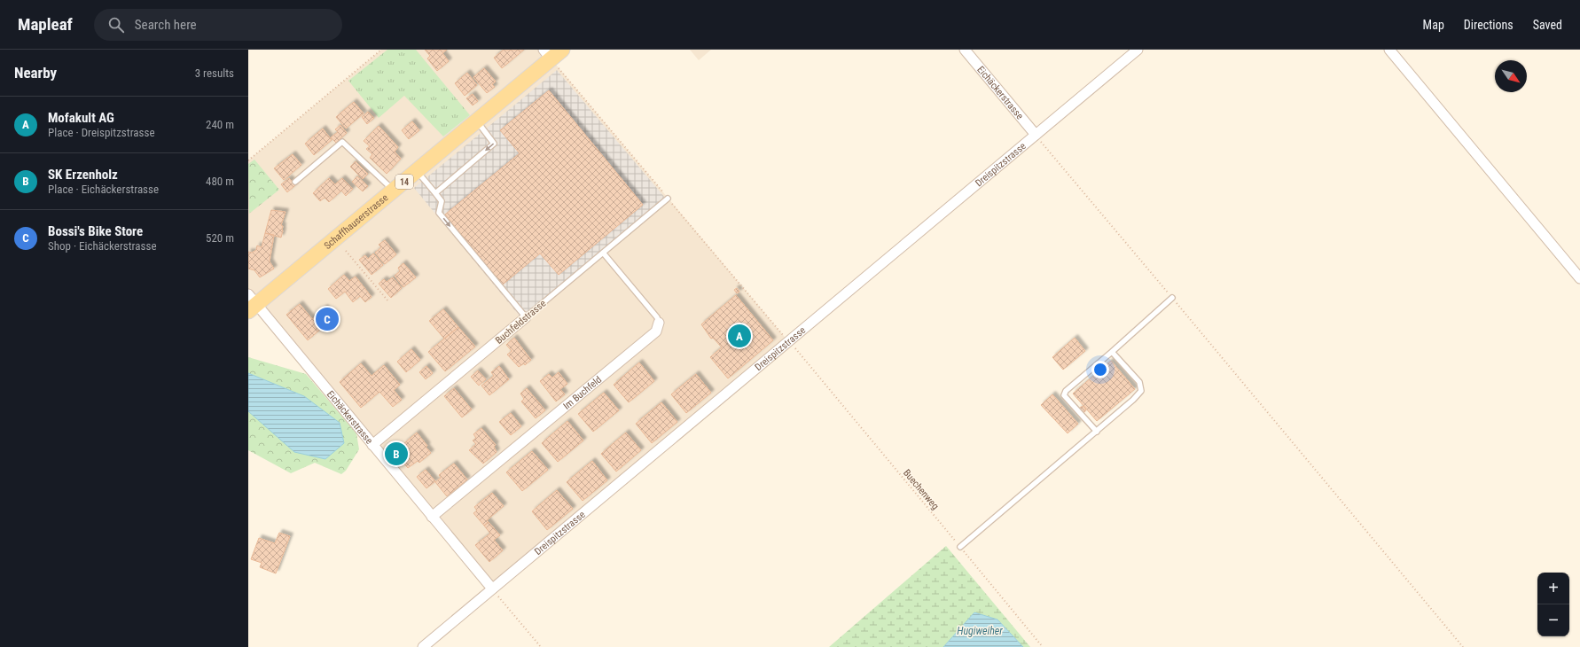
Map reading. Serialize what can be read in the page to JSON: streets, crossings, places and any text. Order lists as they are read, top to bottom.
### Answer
{
  "streets": {
    "main road": ["14", "Schaffhauserstrasse"],
    "street": [
      "Eichäckerstrasse",
      "Dreispitzstrasse",
      "Buchfeldstrasse",
      "Im Buchfeld"
    ],
    "path": ["Buechenweg"]
  },
  "crossings": [
    ["Eichäckerstrasse", "Dreispitzstrasse"],
    ["Eichäckerstrasse", "Schaffhauserstrasse"],
    ["Eichäckerstrasse", "Buchfeldstrasse"],
    ["Eichäckerstrasse", "Im Buchfeld"],
    ["Dreispitzstrasse", "Buechenweg"],
    ["Buchfeldstrasse", "Im Buchfeld"]
  ],
  "water": ["Hugiweiher"],
  "north": "bottom right",
  "page": {
    "header": "Mapleaf",
    "search": "Search here",
    "nav": ["Map", "Directions", "Saved"],
    "heading": ["Nearby", "3 results"],
    "list": [
      {
        "mark": "A",
        "name": "Mofakult AG",
        "note": "Place · Dreispitzstrasse",
        "value": "240 m"
      },
      {
        "mark": "B",
        "name": "SK Erzenholz",
        "note": "Place · Eichäckerstrasse",
        "value": "480 m"
      },
      {
        "mark": "C",
        "name": "Bossi's Bike Store",
        "note": "Shop · Eichäckerstrasse",
        "value": "520 m"
      }
    ],
    "pins": ["C", "A", "B"],
    "map_buttons": ["+", "−"]
  }
}
